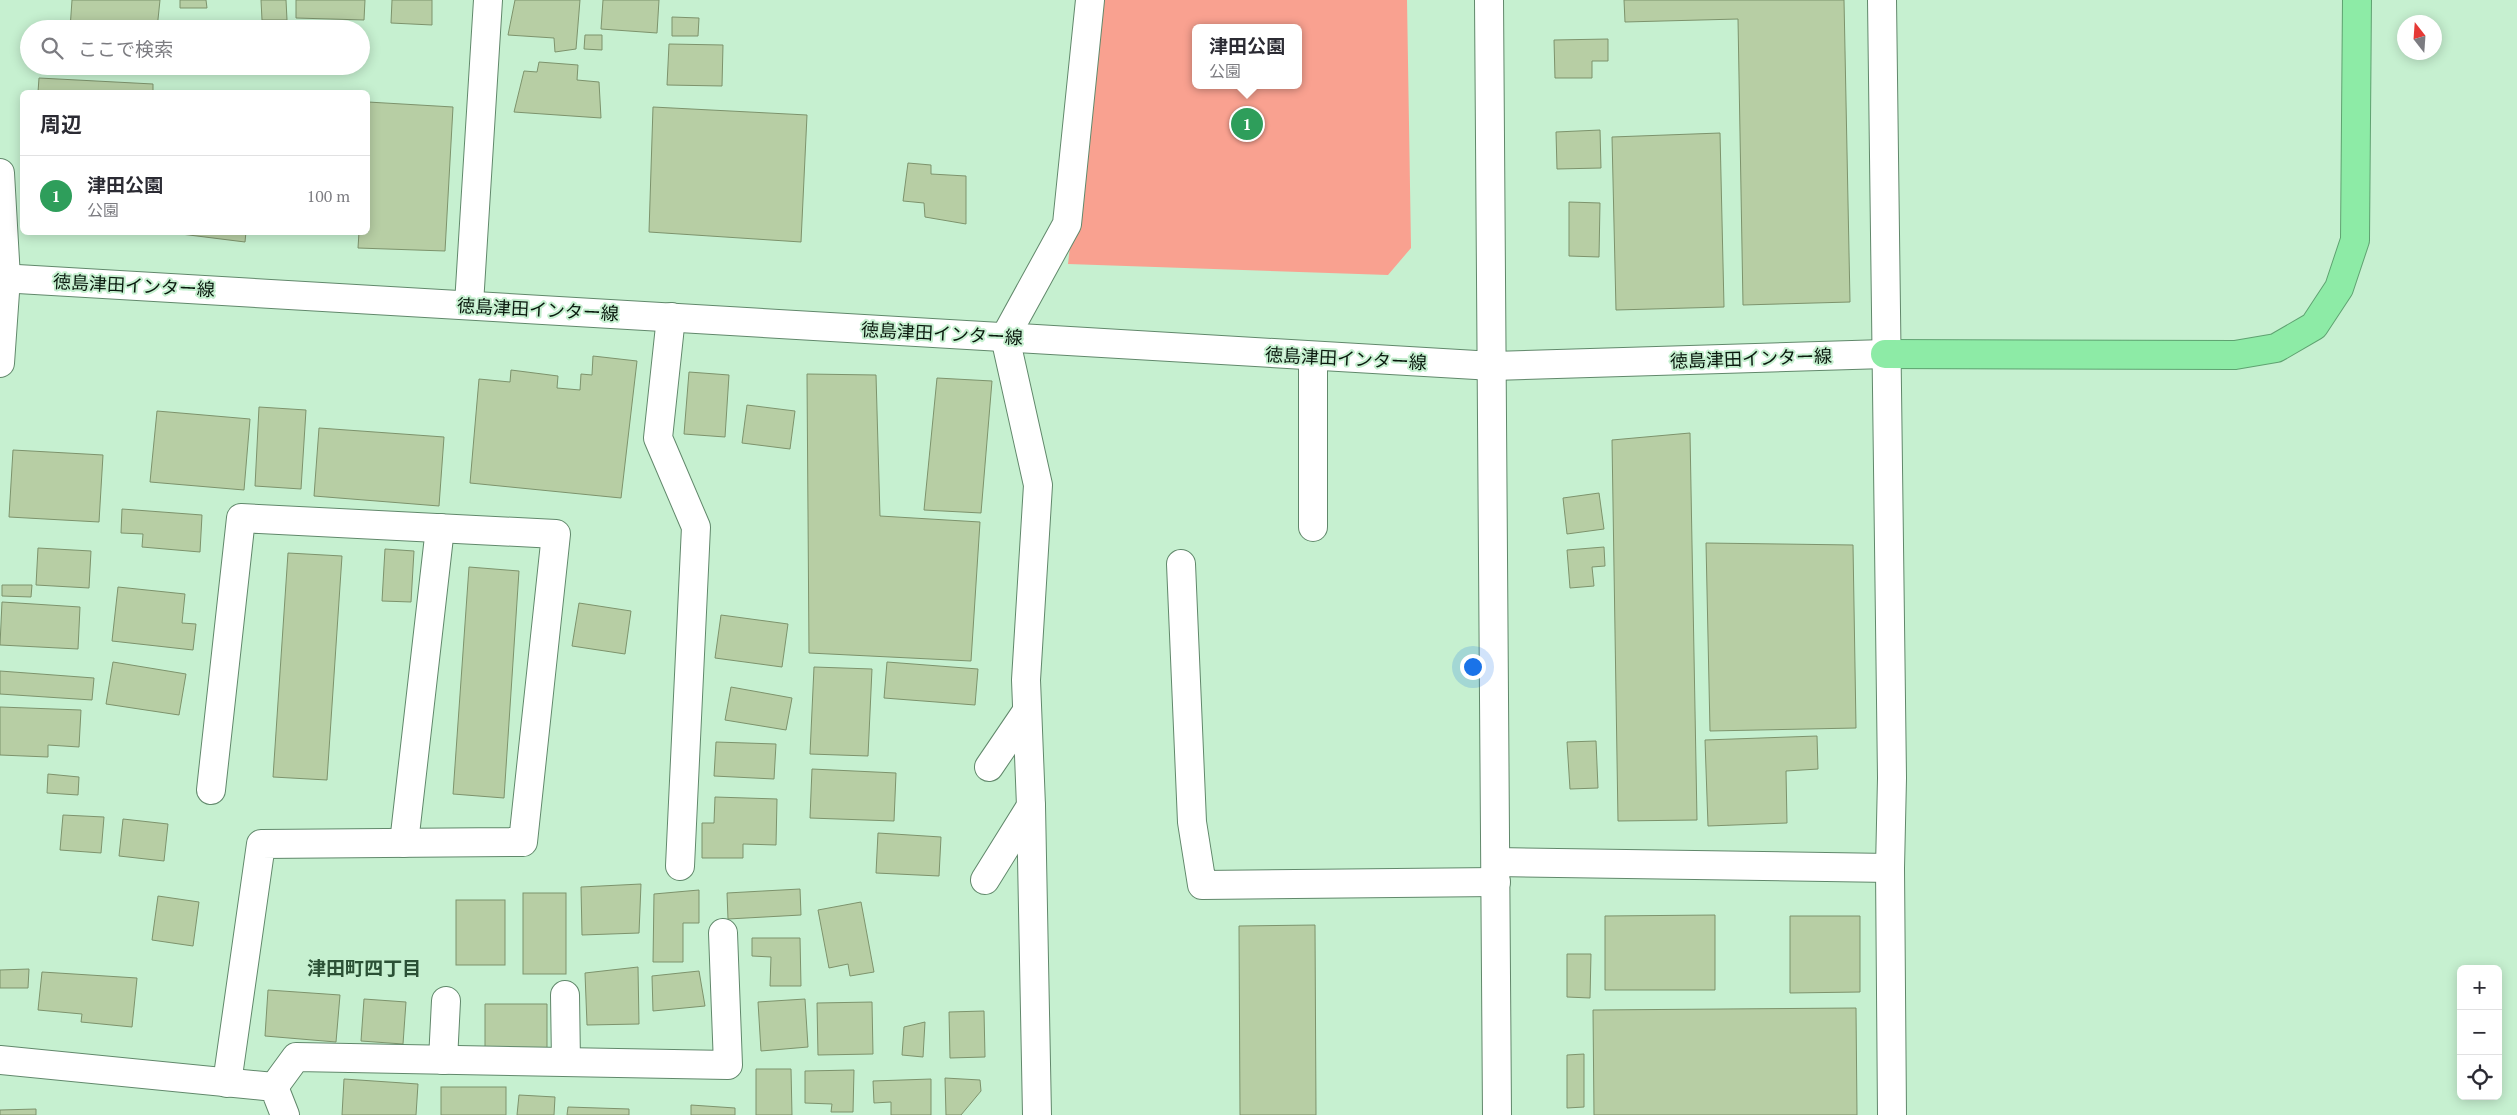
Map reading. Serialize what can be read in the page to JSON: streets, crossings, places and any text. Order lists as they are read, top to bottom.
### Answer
{
  "streets": {
    "street": ["徳島津田インター線"]
  },
  "districts": ["津田町四丁目"],
  "north": "top",
  "page": {
    "search": "ここで検索",
    "popup": ["津田公園", "公園"],
    "heading": "周辺",
    "pins": "1",
    "list": [
      {
        "mark": "1",
        "name": "津田公園",
        "note": "公園",
        "value": "100 m"
      }
    ],
    "map_buttons": ["+", "−"]
  }
}
